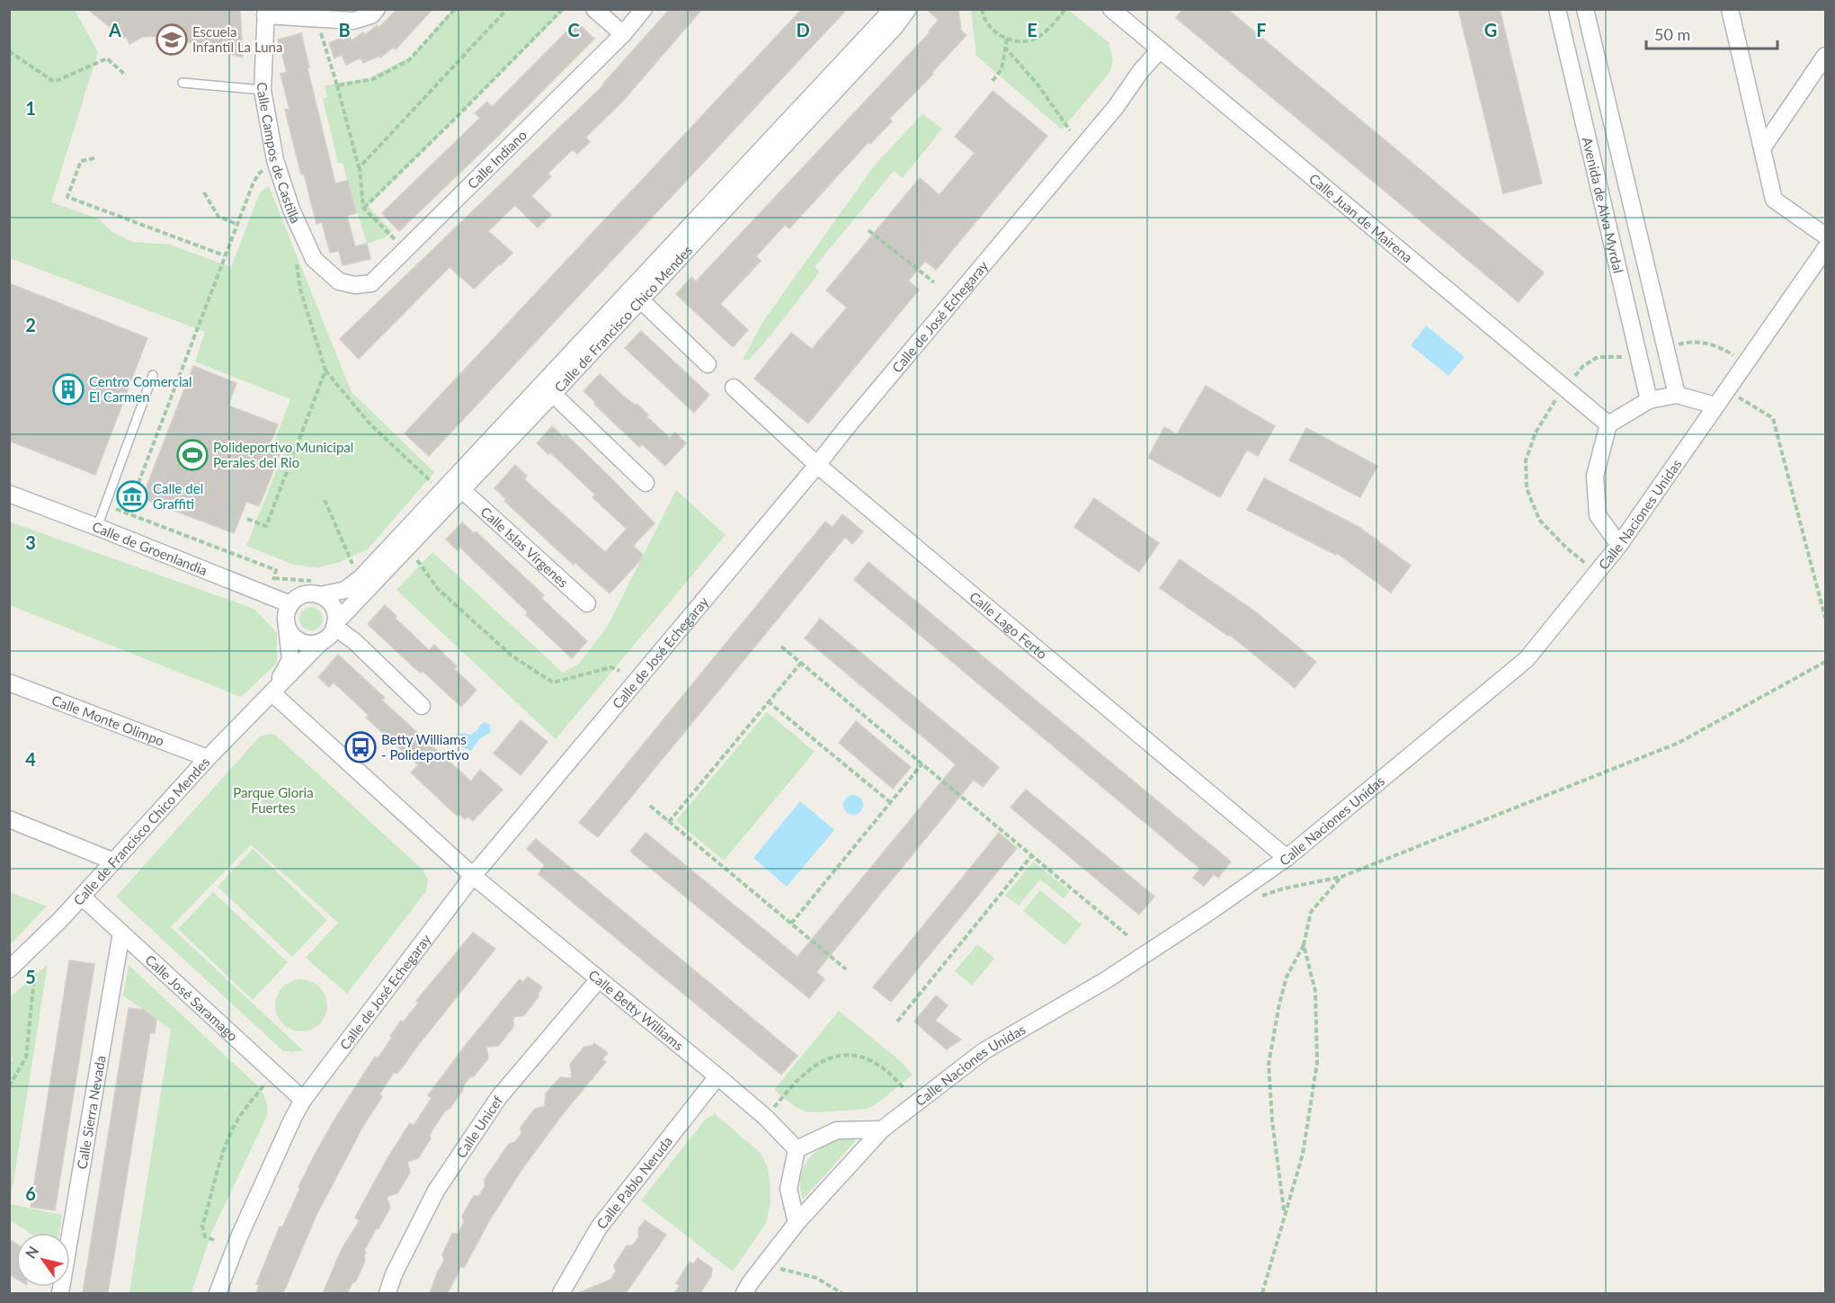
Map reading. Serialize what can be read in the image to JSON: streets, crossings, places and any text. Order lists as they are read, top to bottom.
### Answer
{
  "streets": {
    "street": [
      "Calle Campos de Castilla",
      "Calle Indiano",
      "Avenida de Alva Myrdal",
      "Calle Juan de Mairena",
      "Calle de Francisco Chico Mendes",
      "Calle de José Echegaray",
      "Calle Naciones Unidas",
      "Calle Islas Vírgenes",
      "Calle de Groenlandia",
      "Calle Lago Ferto",
      "Calle Monte Olimpo",
      "Calle José Saramago",
      "Calle Betty Williams",
      "Calle Sierra Nevada",
      "Calle Unicef",
      "Calle Pablo Neruda"
    ]
  },
  "crossings": [
    ["Calle Campos de Castilla", "Calle Indiano"],
    ["Calle Juan de Mairena", "Calle de José Echegaray"],
    ["Calle de Francisco Chico Mendes", "Calle Islas Vírgenes"],
    ["Calle de Francisco Chico Mendes", "Calle de Groenlandia"],
    ["Calle de Francisco Chico Mendes", "Calle Monte Olimpo"],
    ["Calle de Francisco Chico Mendes", "Calle José Saramago"],
    ["Calle de Francisco Chico Mendes", "Calle Betty Williams"],
    ["Calle de José Echegaray", "Calle Lago Ferto"],
    ["Calle de José Echegaray", "Calle José Saramago"],
    ["Calle de José Echegaray", "Calle Betty Williams"],
    ["Calle Naciones Unidas", "Calle Lago Ferto"],
    ["Calle José Saramago", "Calle Sierra Nevada"],
    ["Calle Betty Williams", "Calle Unicef"],
    ["Calle Betty Williams", "Calle Pablo Neruda"]
  ],
  "parks": ["Parque Gloria Fuertes"],
  "places": {
    "school or university": ["Escuela Infantil La Luna"],
    "building": ["Centro Comercial El Carmen"],
    "sports": ["Polideportivo Municipal Perales del Rio"],
    "museum": ["Calle del Graffiti"],
    "bus stop": ["Betty Williams - Polideportivo"]
  },
  "scale_bar": "50 m",
  "north": "top left",
  "grid": {
    "columns": [
      "A",
      "B",
      "C",
      "D",
      "E",
      "F",
      "G"
    ],
    "rows": [
      "1",
      "2",
      "3",
      "4",
      "5",
      "6"
    ]
  }
}
